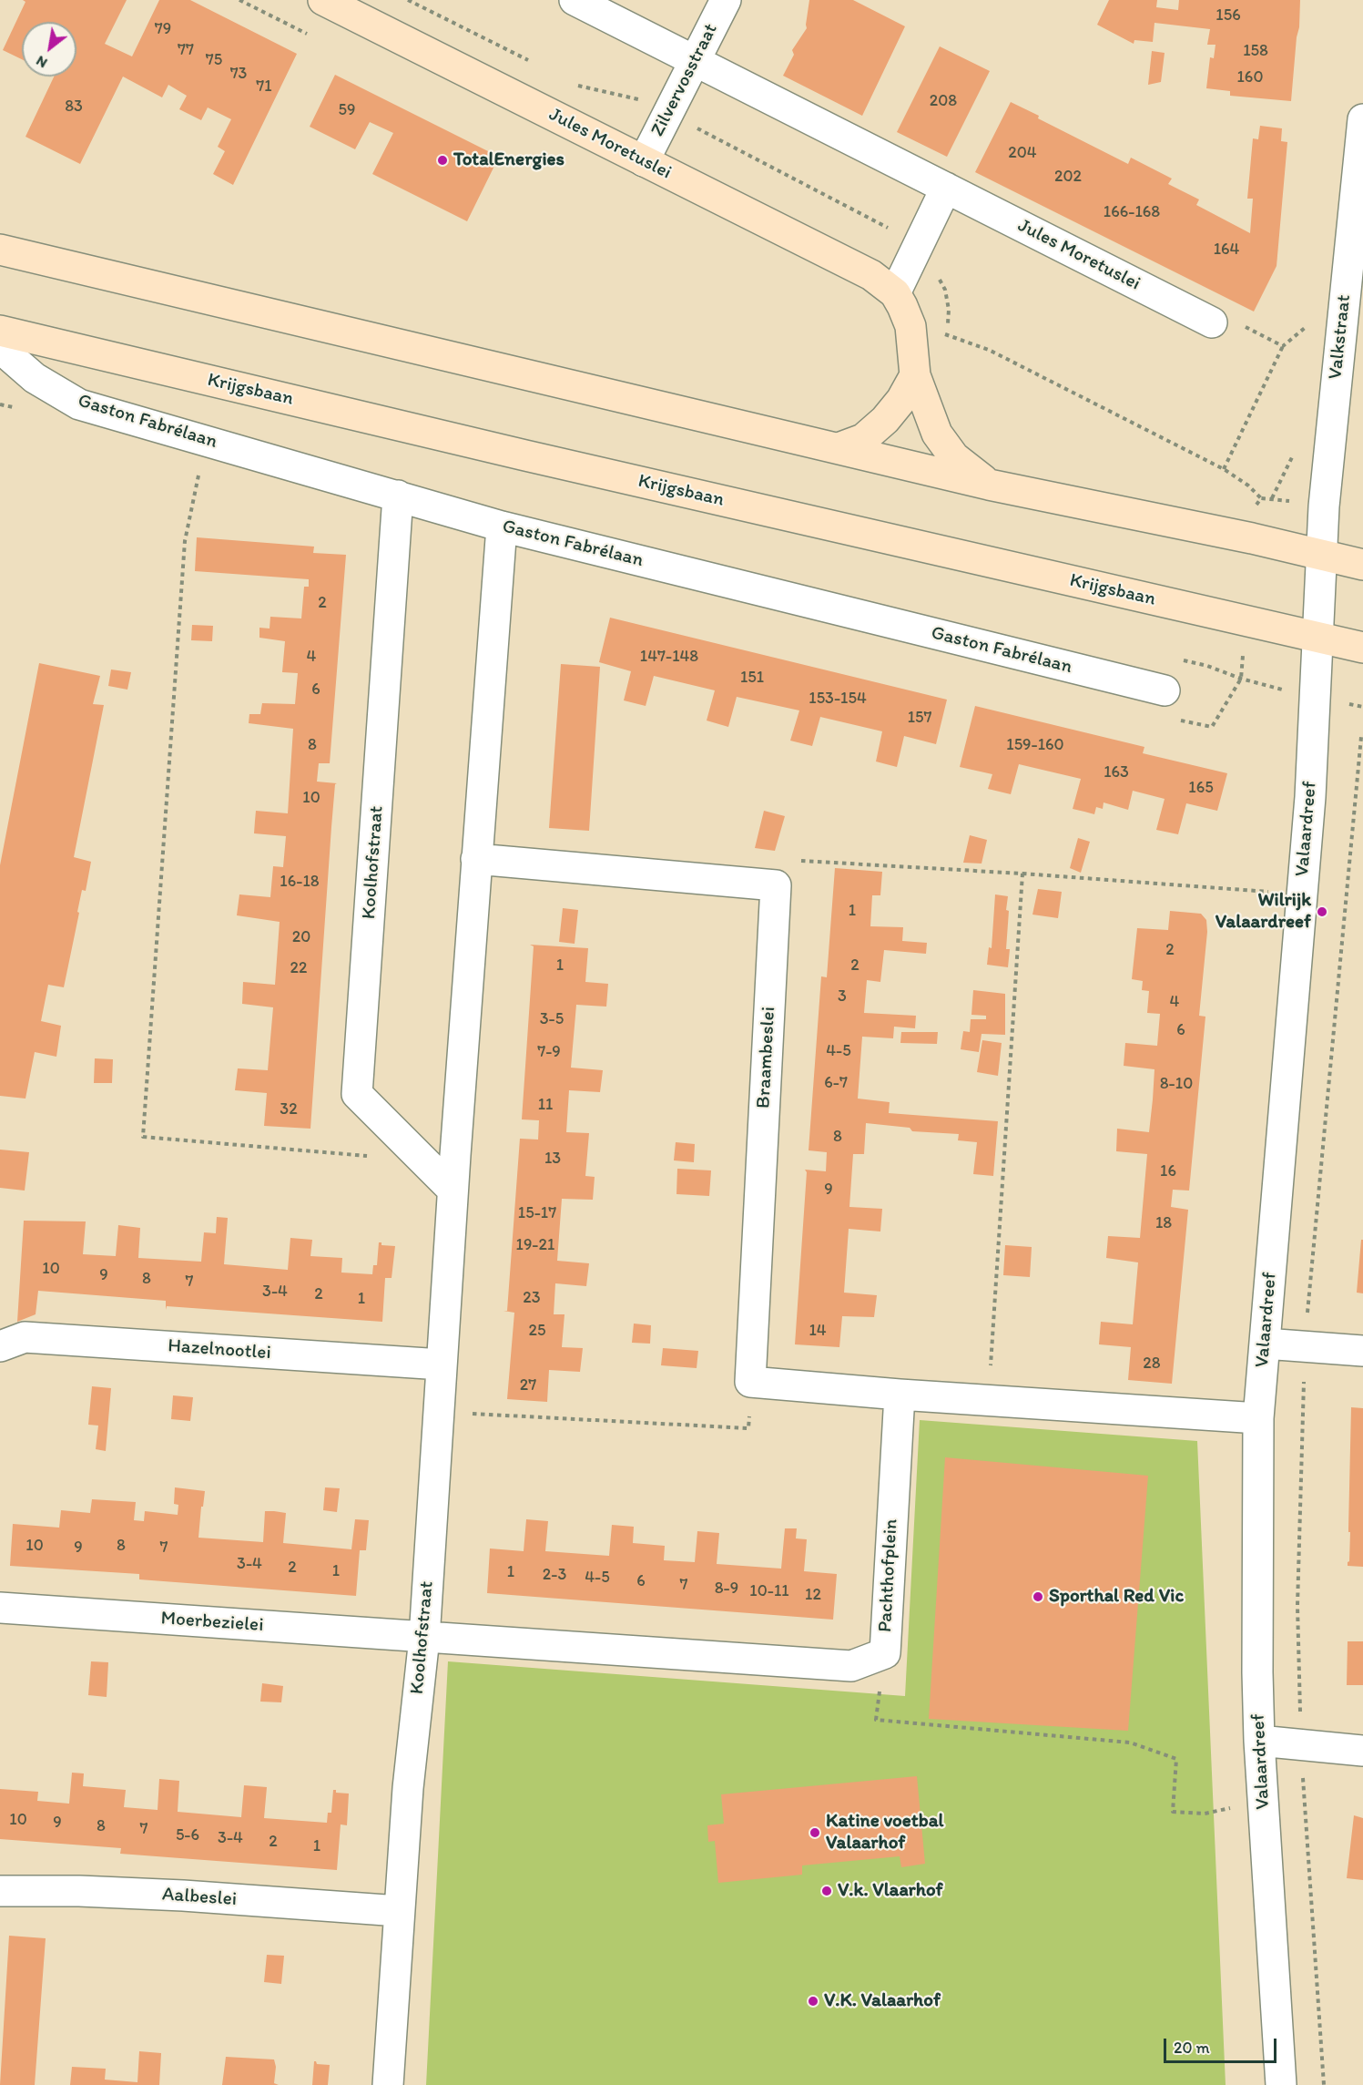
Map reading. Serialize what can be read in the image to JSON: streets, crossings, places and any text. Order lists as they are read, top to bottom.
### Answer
{
  "streets": {
    "main road": ["Jules Moretuslei", "Krijgsbaan"],
    "street": [
      "Zilvervosstraat",
      "Valkstraat",
      "Gaston Fabrélaan",
      "Valaardreef",
      "Koolhofstraat",
      "Braambeslei",
      "Hazelnootlei",
      "Pachthofplein",
      "Moerbezielei",
      "Aalbeslei"
    ]
  },
  "crossings": [
    ["Zilvervosstraat", "Jules Moretuslei"],
    ["Valkstraat", "Valaardreef"],
    ["Krijgsbaan", "Valaardreef"],
    ["Gaston Fabrélaan", "Koolhofstraat"],
    ["Koolhofstraat", "Braambeslei"],
    ["Koolhofstraat", "Hazelnootlei"],
    ["Koolhofstraat", "Pachthofplein"],
    ["Koolhofstraat", "Moerbezielei"],
    ["Koolhofstraat", "Aalbeslei"],
    ["Pachthofplein", "Moerbezielei"]
  ],
  "places": [
    "TotalEnergies",
    "Wilrijk Valaardreef",
    "Sporthal Red Vic",
    "Katine voetbal Valaarhof",
    "V.k. Vlaarhof",
    "V.K. Valaarhof"
  ],
  "house_numbers": [
    "156",
    "79",
    "77",
    "158",
    "75",
    "73",
    "160",
    "71",
    "208",
    "83",
    "59",
    "204",
    "202",
    "166-168",
    "164",
    "2",
    "4",
    "147-148",
    "151",
    "6",
    "153-154",
    "157",
    "8",
    "159-160",
    "163",
    "165",
    "10",
    "16-18",
    "1",
    "20",
    "2",
    "1",
    "2",
    "22",
    "3",
    "4",
    "3-5",
    "6",
    "4-5",
    "7-9",
    "6-7",
    "8-10",
    "11",
    "32",
    "8",
    "13",
    "16",
    "9",
    "15-17",
    "18",
    "19-21",
    "10",
    "9",
    "8",
    "7",
    "3-4",
    "2",
    "23",
    "1",
    "25",
    "14",
    "28",
    "27",
    "10",
    "8",
    "9",
    "7",
    "3-4",
    "2",
    "1",
    "1",
    "2-3",
    "4-5",
    "6",
    "7",
    "8-9",
    "10-11",
    "12",
    "10",
    "9",
    "8",
    "7",
    "5-6",
    "3-4",
    "2",
    "1"
  ],
  "scale_bar": "20 m",
  "north": "bottom left"
}
